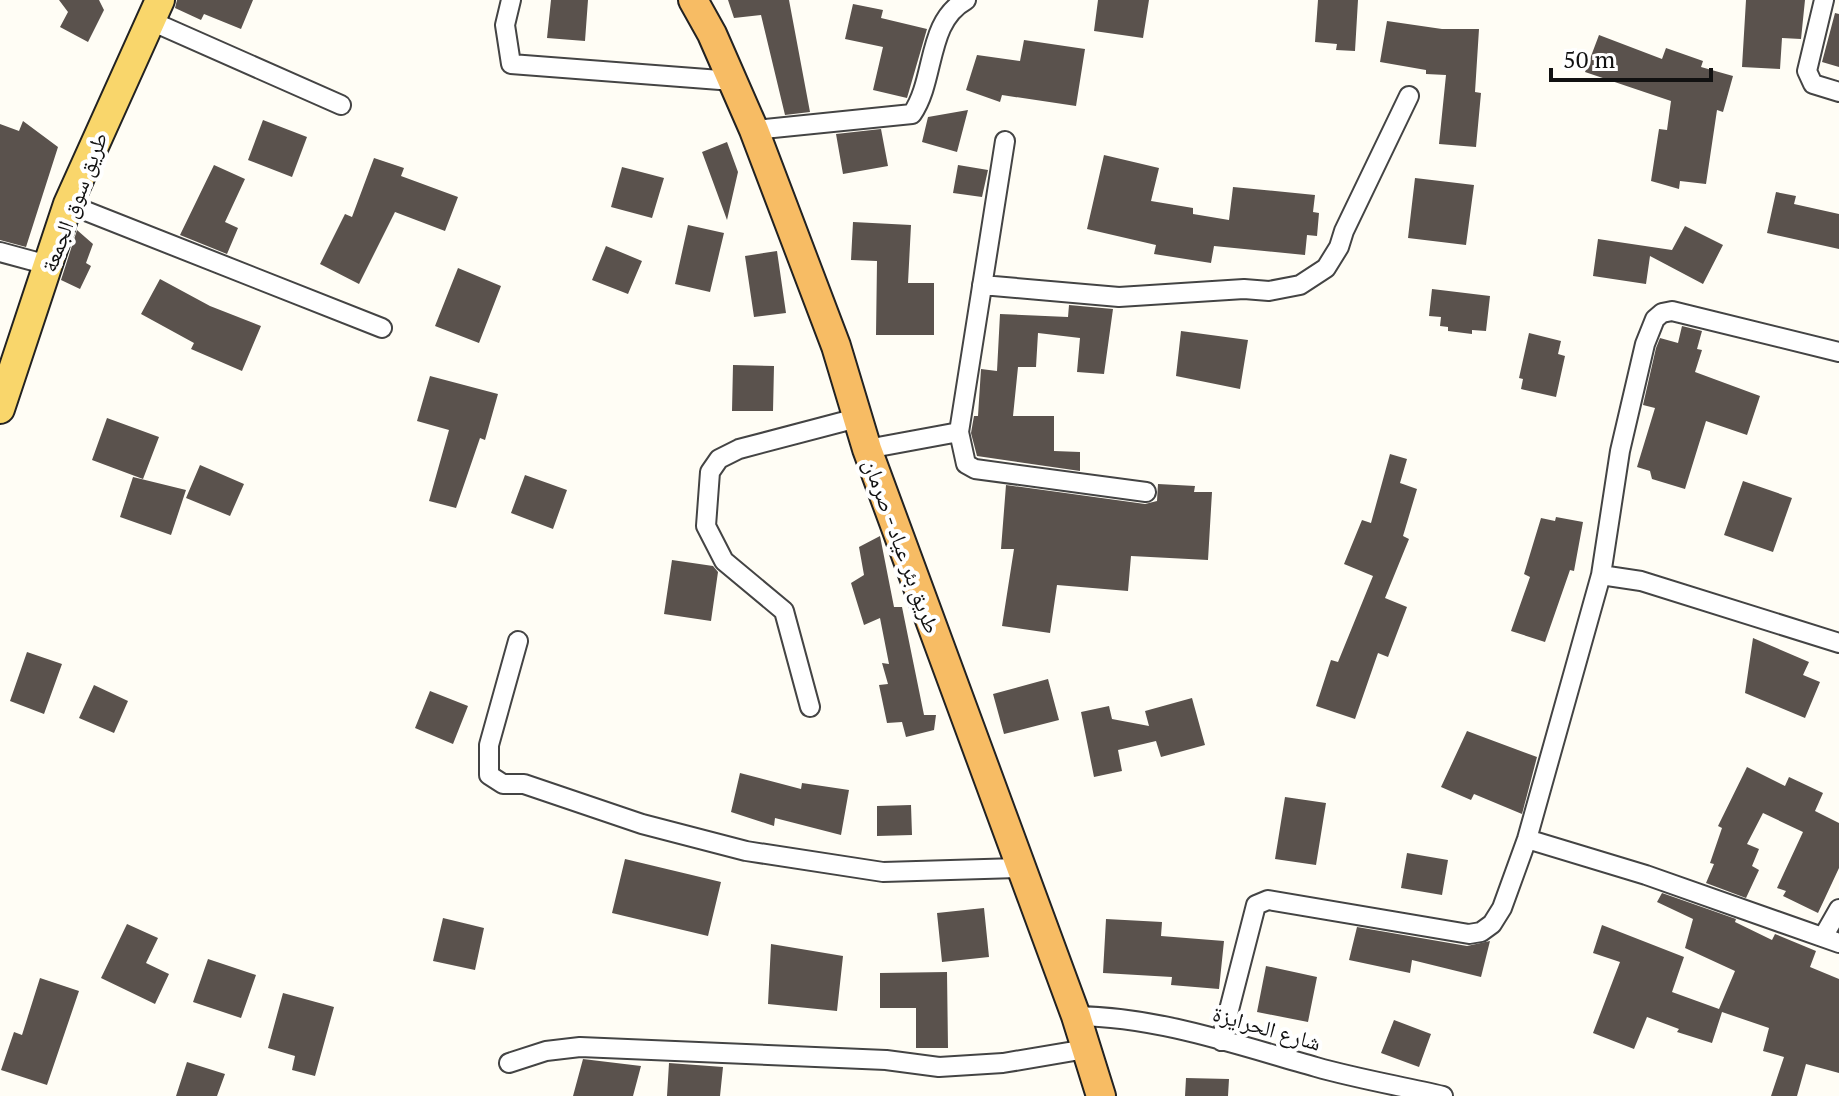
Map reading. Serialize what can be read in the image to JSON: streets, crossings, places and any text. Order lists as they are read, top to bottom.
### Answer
{
  "streets": {
    "highway": ["طريق بئر عياد - صرمان"],
    "main road": ["طريق سوق الجمعة"],
    "street": ["شارع الحرايزة"]
  },
  "crossings": [
    ["طريق بئر عياد - صرمان", "شارع الحرايزة"]
  ],
  "scale_bar": "50 m"
}
